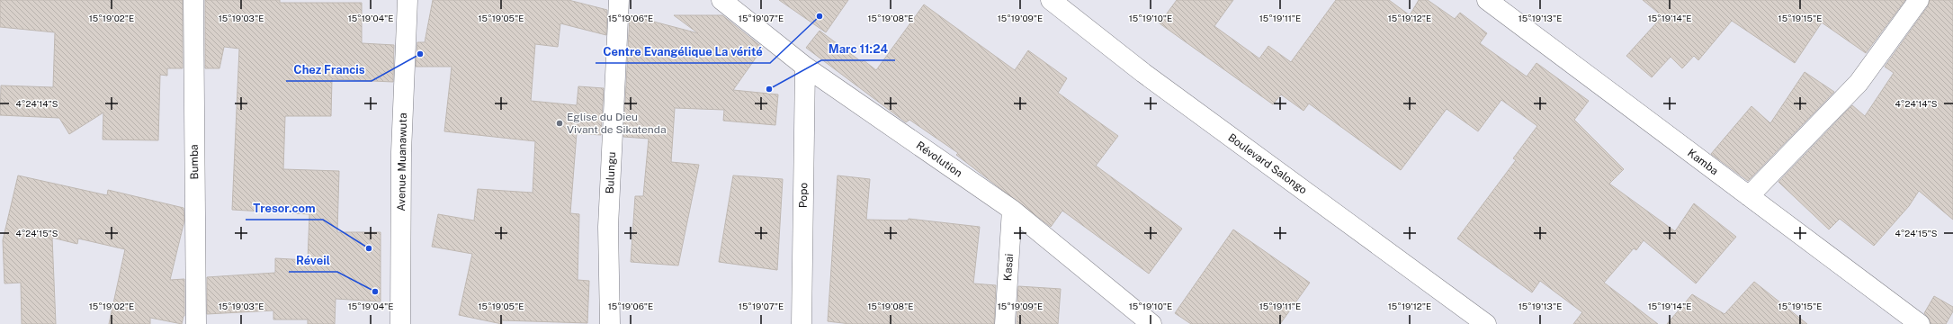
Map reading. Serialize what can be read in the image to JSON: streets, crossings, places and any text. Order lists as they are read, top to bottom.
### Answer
{
  "streets": {
    "street": [
      "Révolution",
      "Bumba",
      "Avenue Muanawuta",
      "Kamba",
      "Boulevard Salongo",
      "Bulungu",
      "Popo",
      "Kasai"
    ]
  },
  "crossings": [
    ["Révolution", "Popo"],
    ["Révolution", "Kasai"]
  ],
  "places": [
    "Centre Evangélique La vérité",
    "Chez Francis",
    "Marc 11:24",
    "Eglise du Dieu Vivant de Sikatenda",
    "Tresor.com",
    "Réveil"
  ],
  "coordinates": [
    "15°19'02\"E",
    "15°19'03\"E",
    "15°19'04\"E",
    "15°19'05\"E",
    "15°19'06\"E",
    "15°19'07\"E",
    "15°19'08\"E",
    "15°19'09\"E",
    "15°19'10\"E",
    "15°19'11\"E",
    "15°19'12\"E",
    "15°19'13\"E",
    "15°19'14\"E",
    "15°19'15\"E",
    "4°24'14\"S",
    "4°24'15\"S"
  ]
}
